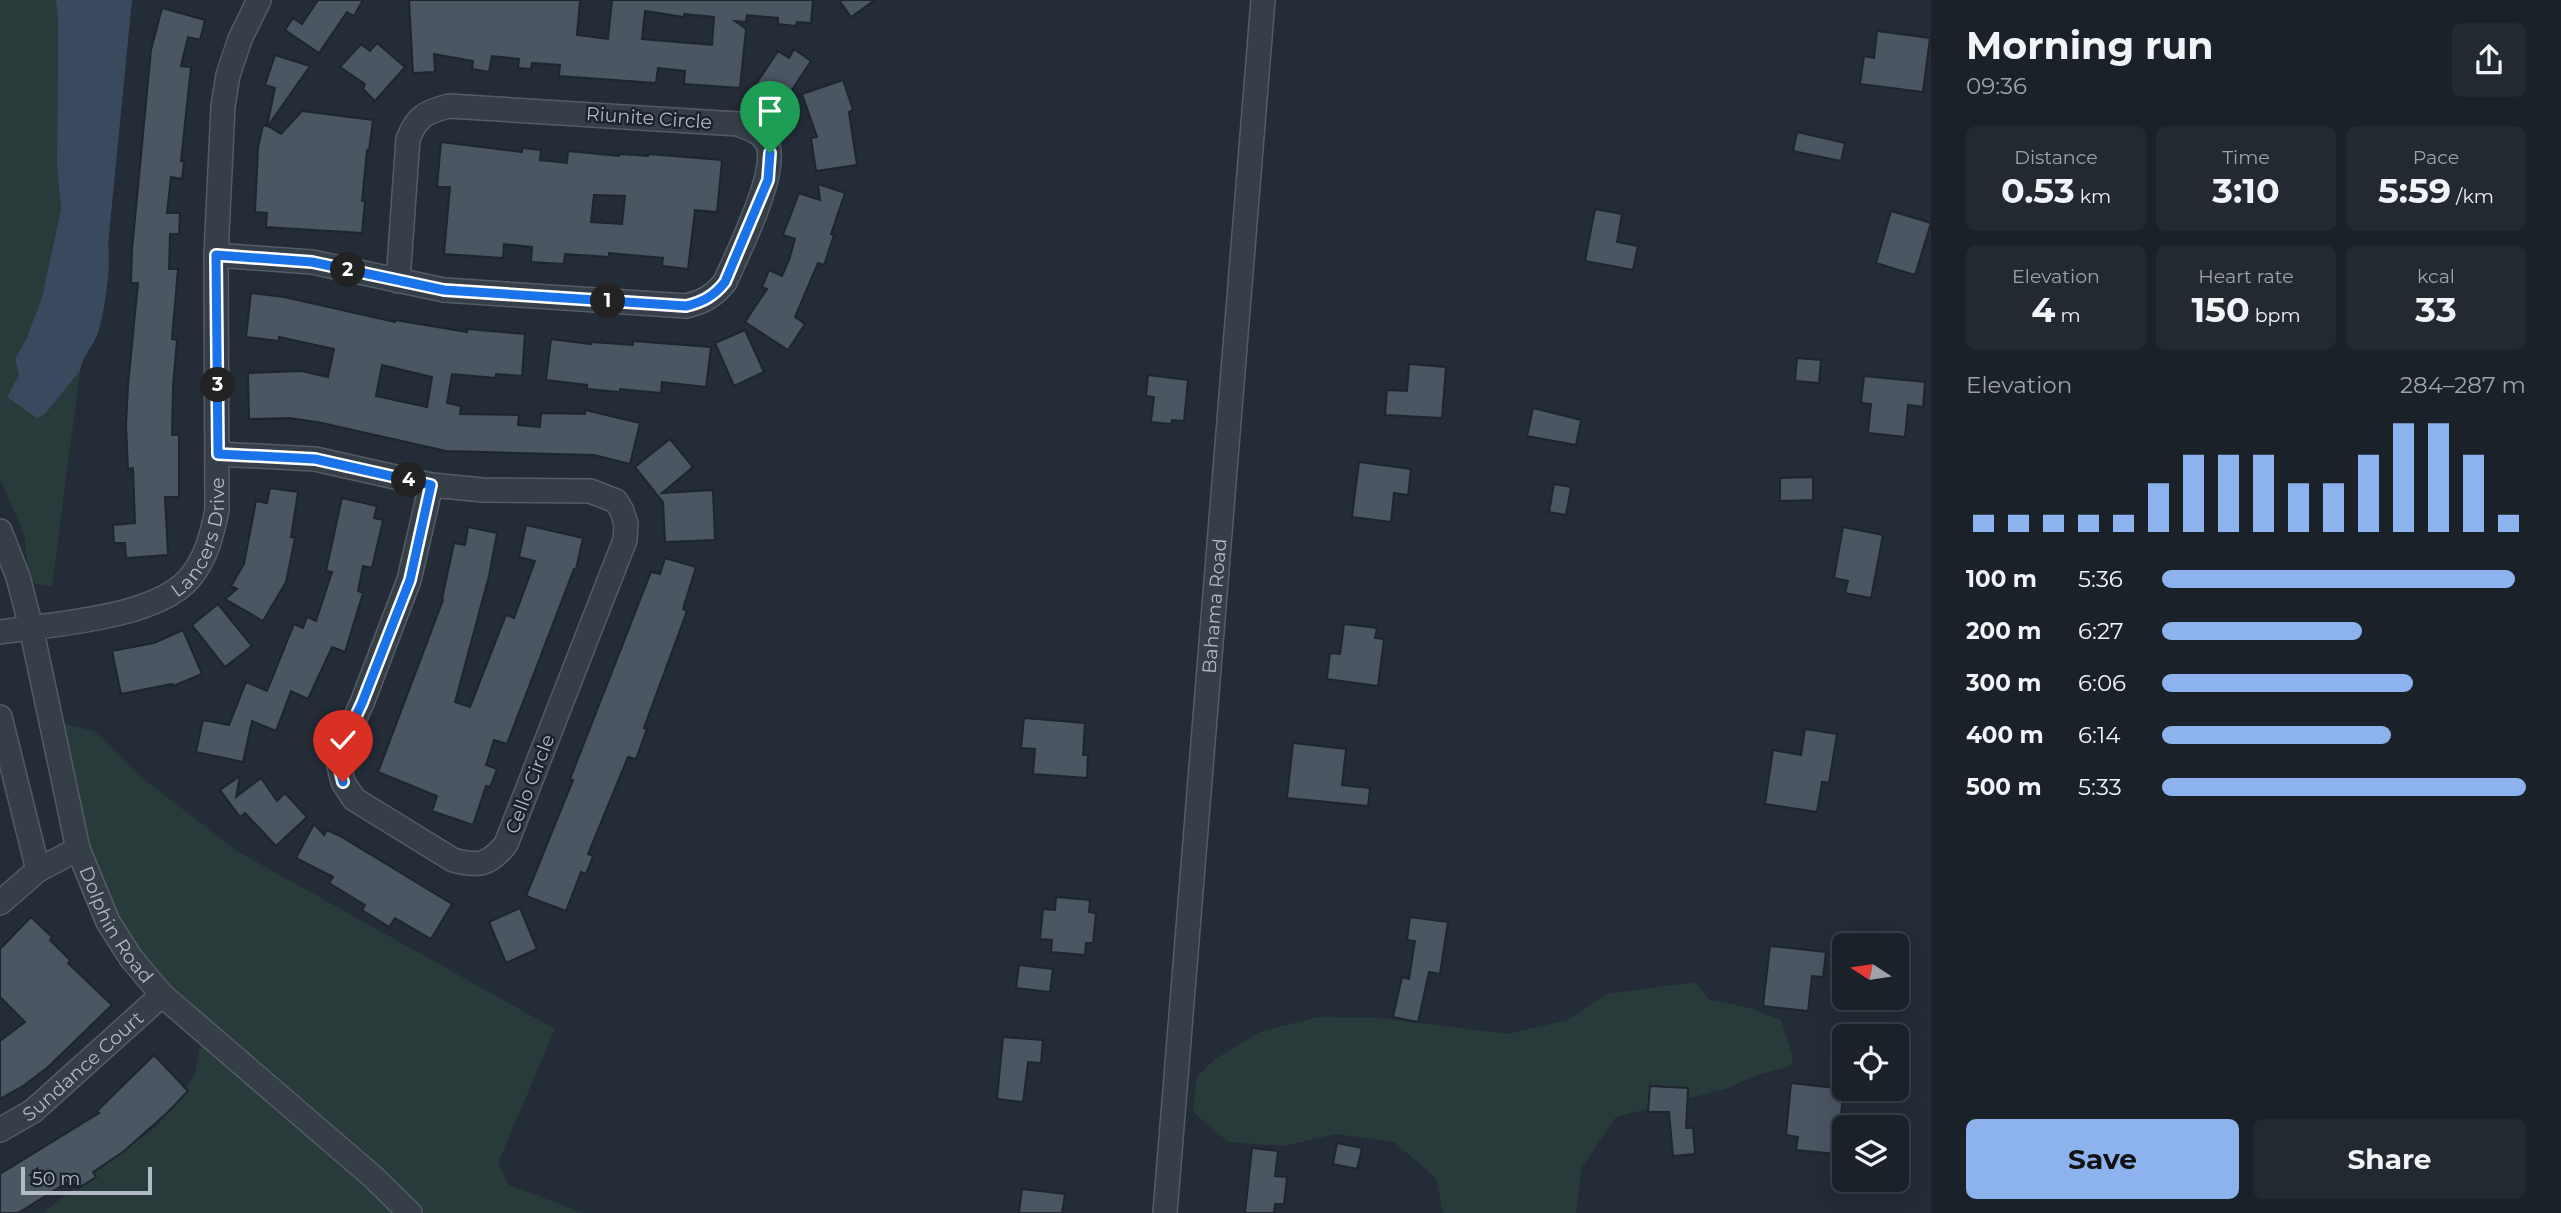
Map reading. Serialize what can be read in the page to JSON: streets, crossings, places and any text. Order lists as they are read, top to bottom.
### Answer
{
  "streets": {
    "street": [
      "Riunite Circle",
      "Lancers Drive",
      "Bahama Road",
      "Cello Circle",
      "Dolphin Road",
      "Sundance Court"
    ]
  },
  "crossings": [
    ["Riunite Circle", "Lancers Drive"],
    ["Lancers Drive", "Cello Circle"],
    ["Lancers Drive", "Dolphin Road"],
    ["Dolphin Road", "Sundance Court"]
  ],
  "scale_bar": "50 m",
  "north": "left",
  "page": {
    "heading": ["Morning run", "09:36"],
    "stats": [
      ["Distance", "0.53 km"],
      ["Time", "3:10"],
      ["Pace", "5:59 /km"],
      ["Elevation", "4 m"],
      ["Heart rate", "150 bpm"],
      ["kcal", "33"]
    ],
    "pins": [
      "2",
      "1",
      "3",
      "4"
    ],
    "chart": ["Elevation", "284–287 m"],
    "list": [
      {
        "name": "100 m",
        "note": "5:36"
      },
      {
        "name": "200 m",
        "note": "6:27"
      },
      {
        "name": "300 m",
        "note": "6:06"
      },
      {
        "name": "400 m",
        "note": "6:14"
      },
      {
        "name": "500 m",
        "note": "5:33"
      }
    ],
    "buttons": ["Save", "Share"],
    "scale": "50 m"
  }
}
